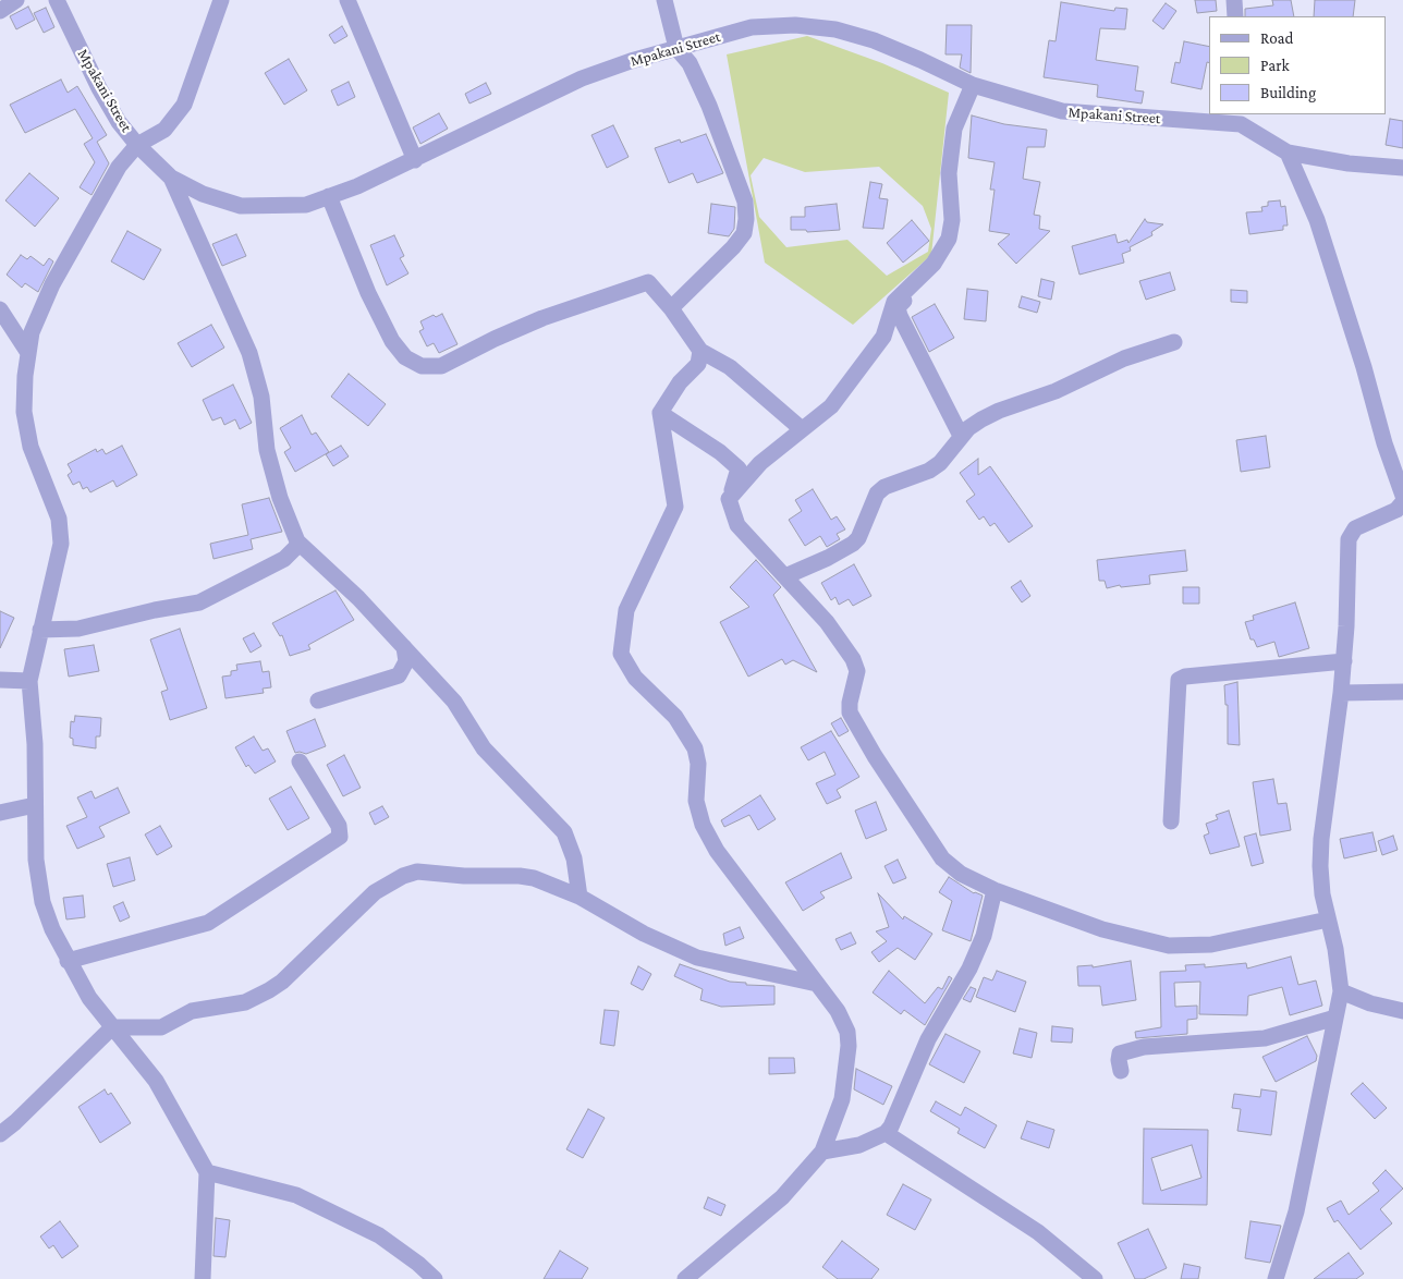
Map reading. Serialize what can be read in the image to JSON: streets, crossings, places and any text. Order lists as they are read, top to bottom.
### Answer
{
  "streets": {
    "street": ["Mpakani Street"]
  },
  "legend": ["Road", "Park", "Building"]
}
